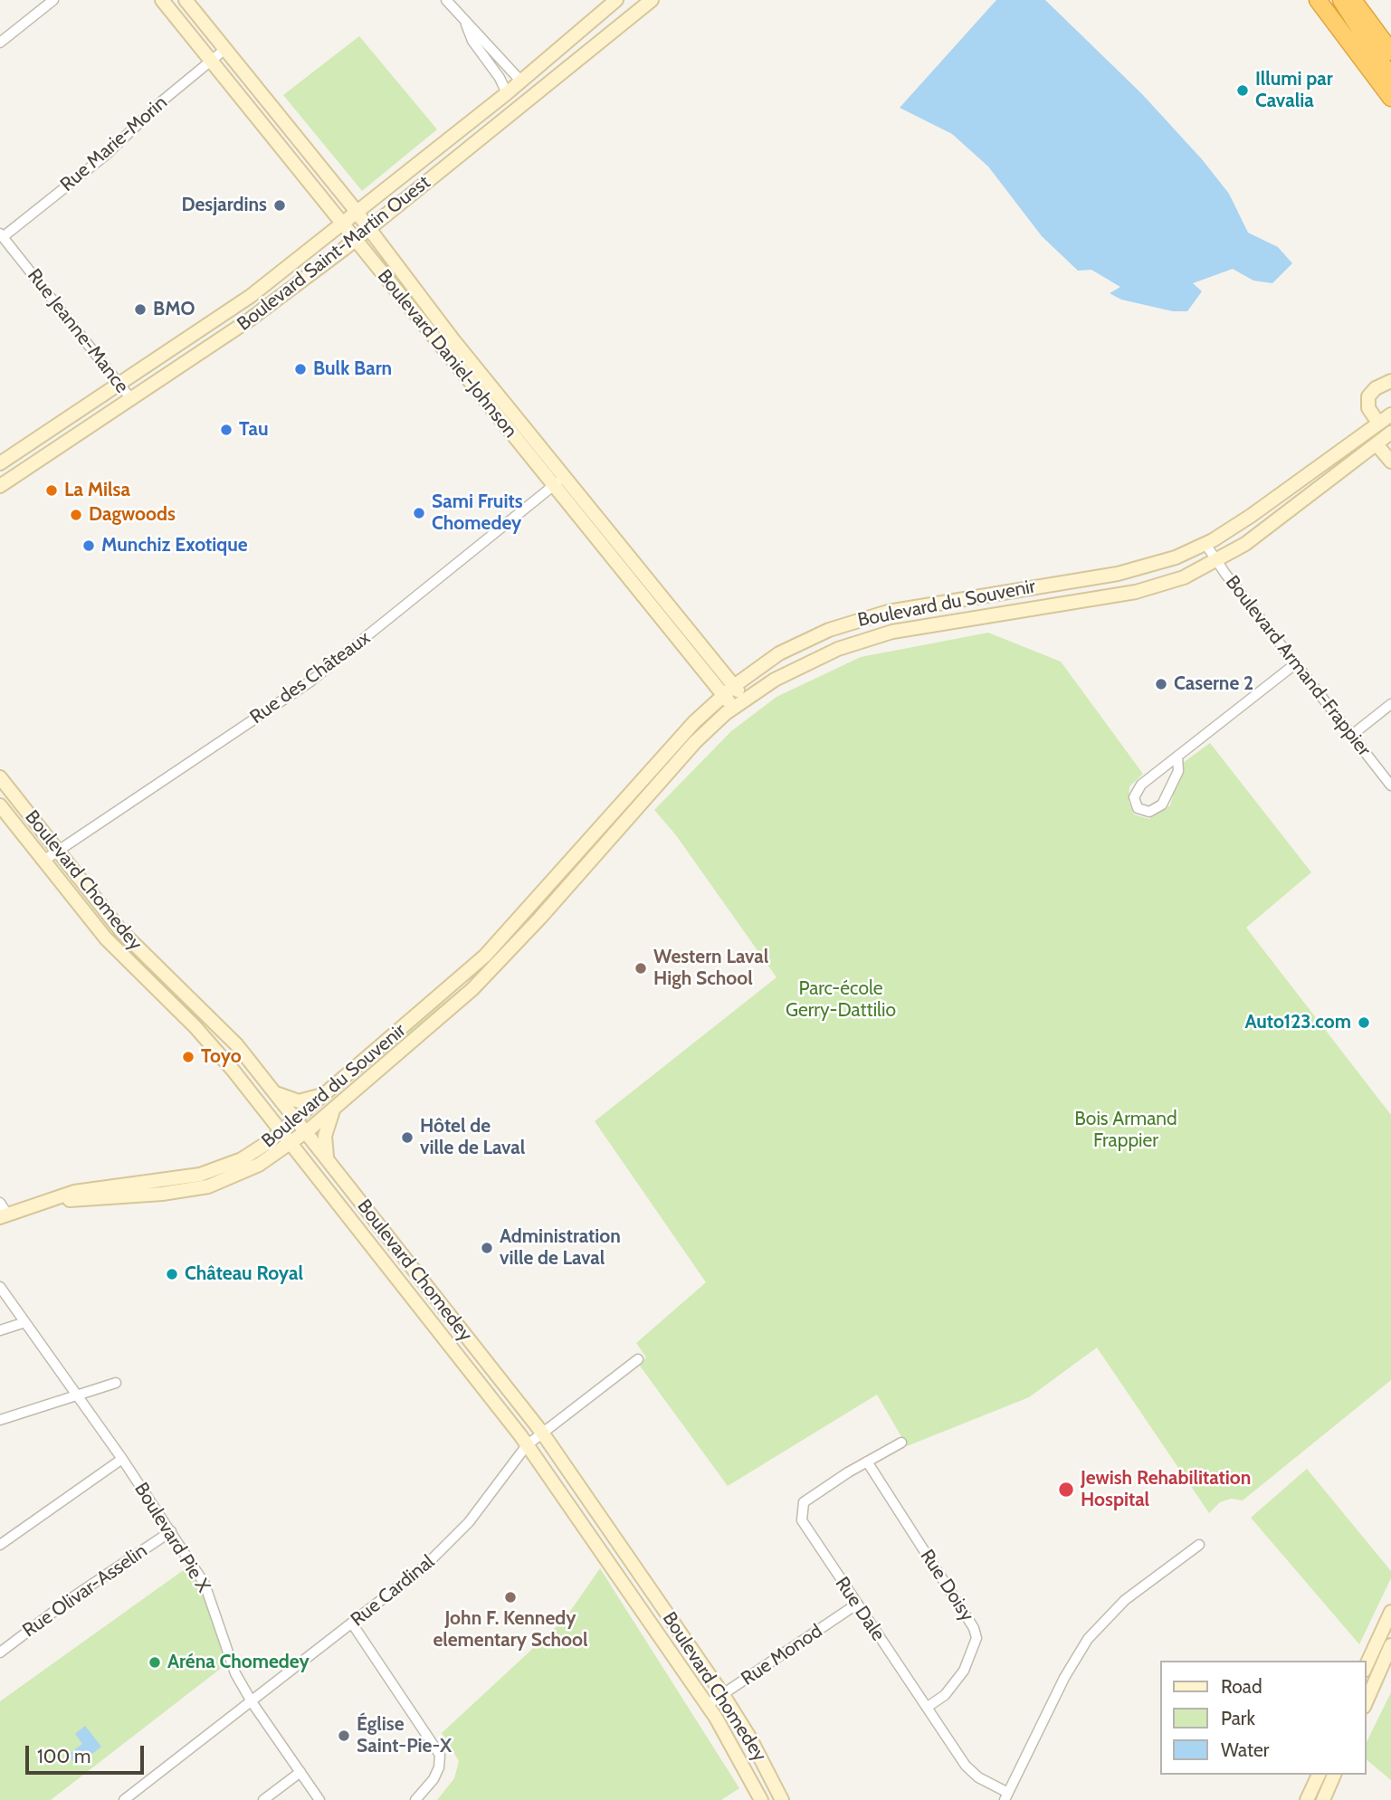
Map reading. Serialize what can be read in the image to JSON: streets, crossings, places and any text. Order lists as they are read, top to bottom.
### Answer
{
  "streets": {
    "street": [
      "Rue Marie-Morin",
      "Boulevard Saint-Martin Ouest",
      "Rue Jeanne-Mance",
      "Boulevard Daniel-Johnson",
      "Boulevard du Souvenir",
      "Boulevard Armand-Frappier",
      "Rue des Châteaux",
      "Boulevard Chomedey",
      "Boulevard Pie X",
      "Rue Doisy",
      "Rue Olivar-Asselin",
      "Rue Cardinal",
      "Rue Dale",
      "Rue Monod"
    ]
  },
  "crossings": [
    ["Rue Marie-Morin", "Rue Jeanne-Mance"],
    ["Rue Marie-Morin", "Boulevard Daniel-Johnson"],
    ["Boulevard Saint-Martin Ouest", "Rue Jeanne-Mance"],
    ["Boulevard Saint-Martin Ouest", "Boulevard Daniel-Johnson"],
    ["Boulevard Daniel-Johnson", "Boulevard du Souvenir"],
    ["Boulevard Daniel-Johnson", "Rue des Châteaux"],
    ["Boulevard du Souvenir", "Boulevard Armand-Frappier"],
    ["Boulevard du Souvenir", "Boulevard Chomedey"],
    ["Rue des Châteaux", "Boulevard Chomedey"],
    ["Boulevard Chomedey", "Rue Cardinal"],
    ["Boulevard Chomedey", "Rue Monod"],
    ["Boulevard Pie X", "Rue Olivar-Asselin"],
    ["Boulevard Pie X", "Rue Cardinal"],
    ["Rue Doisy", "Rue Dale"],
    ["Rue Dale", "Rue Monod"]
  ],
  "parks": ["Parc-école Gerry-Dattilio", "Bois Armand Frappier"],
  "places": [
    "Illumi par Cavalia",
    "Desjardins",
    "BMO",
    "Bulk Barn",
    "Tau",
    "La Milsa",
    "Sami Fruits Chomedey",
    "Dagwoods",
    "Munchiz Exotique",
    "Caserne 2",
    "Western Laval High School",
    "Auto123.com",
    "Toyo",
    "Hôtel de ville de Laval",
    "Administration ville de Laval",
    "Château Royal",
    "Jewish Rehabilitation Hospital",
    "John F. Kennedy elementary School",
    "Aréna Chomedey",
    "Église Saint-Pie-X"
  ],
  "legend": ["Road", "Park", "Water"],
  "scale_bar": "100 m"
}
